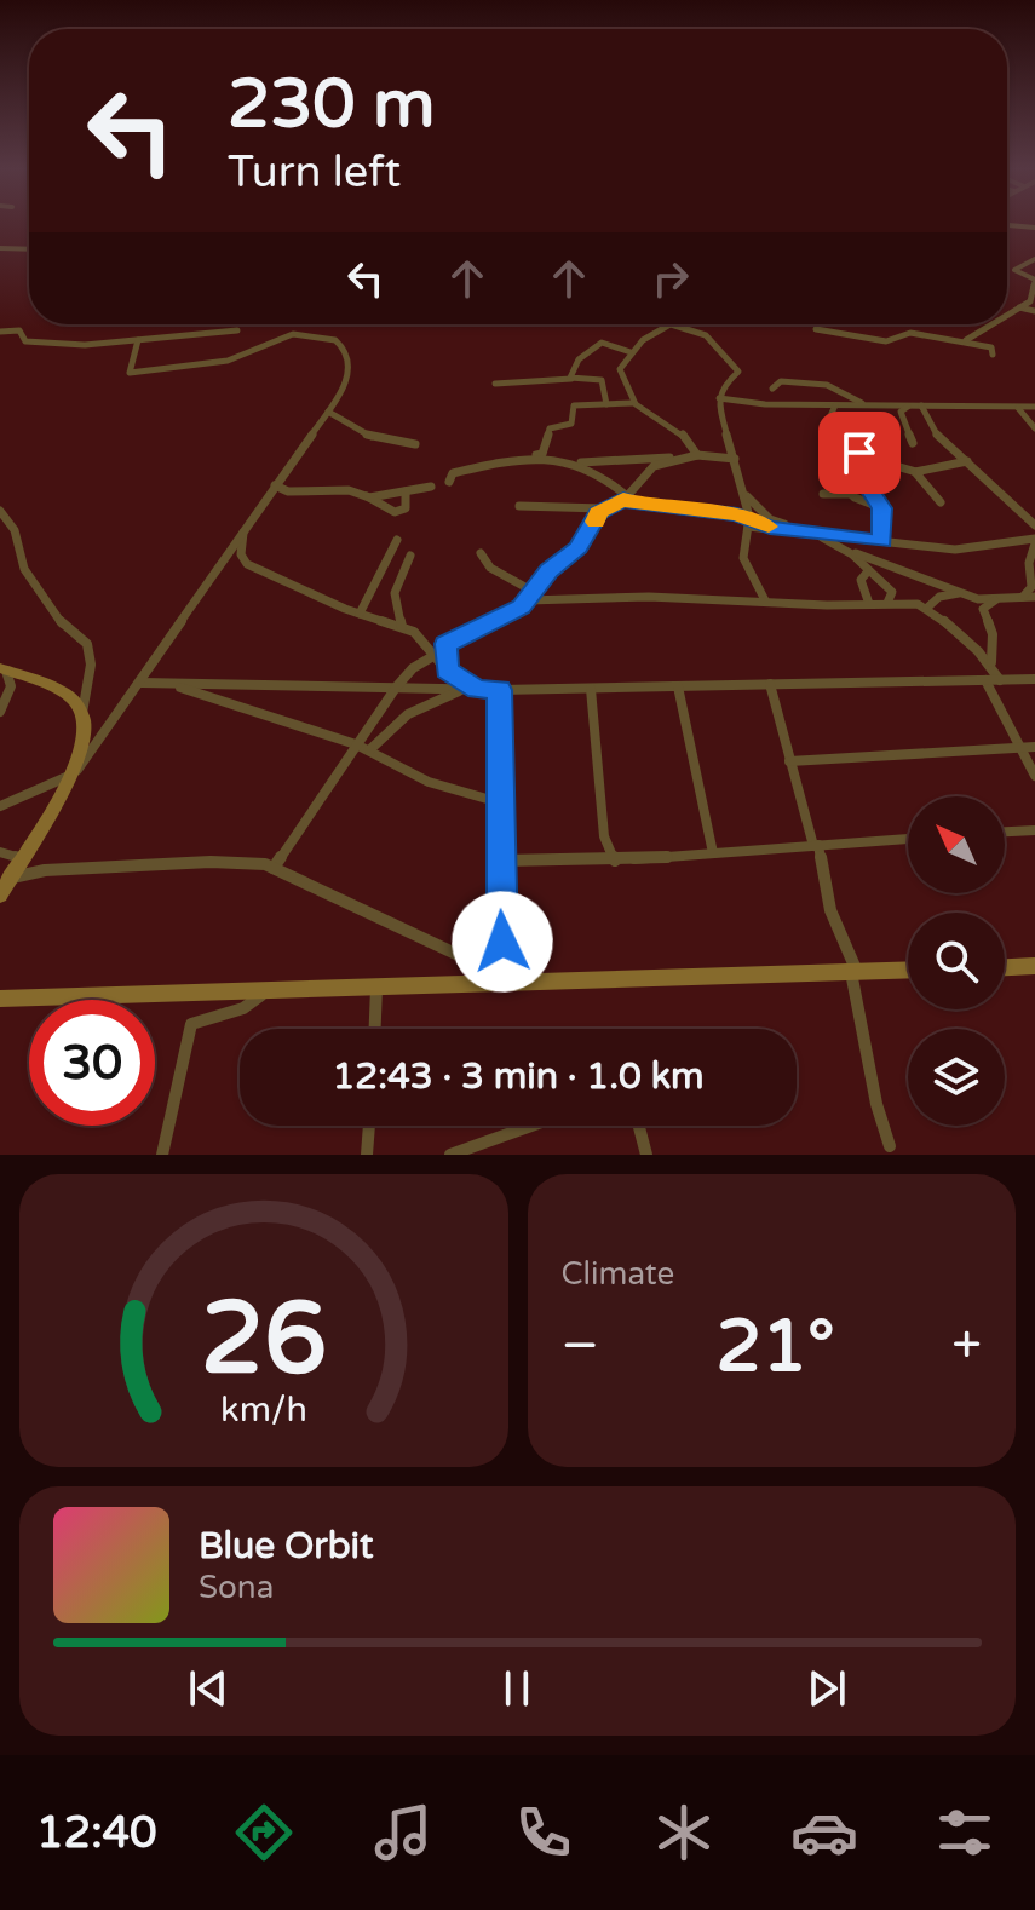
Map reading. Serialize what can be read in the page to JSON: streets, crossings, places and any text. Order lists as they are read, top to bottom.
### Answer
{
  "north": "top left",
  "page": {
    "turn": ["230 m", "Turn left"],
    "limit": "30",
    "trip": "12:43 · 3 min · 1.0 km",
    "tile": "Climate",
    "heat": ["−", "21°", "+"],
    "song": ["Blue Orbit", "Sona"],
    "tabs": "12:40",
    "gauge": ["26", "km/h"]
  }
}
